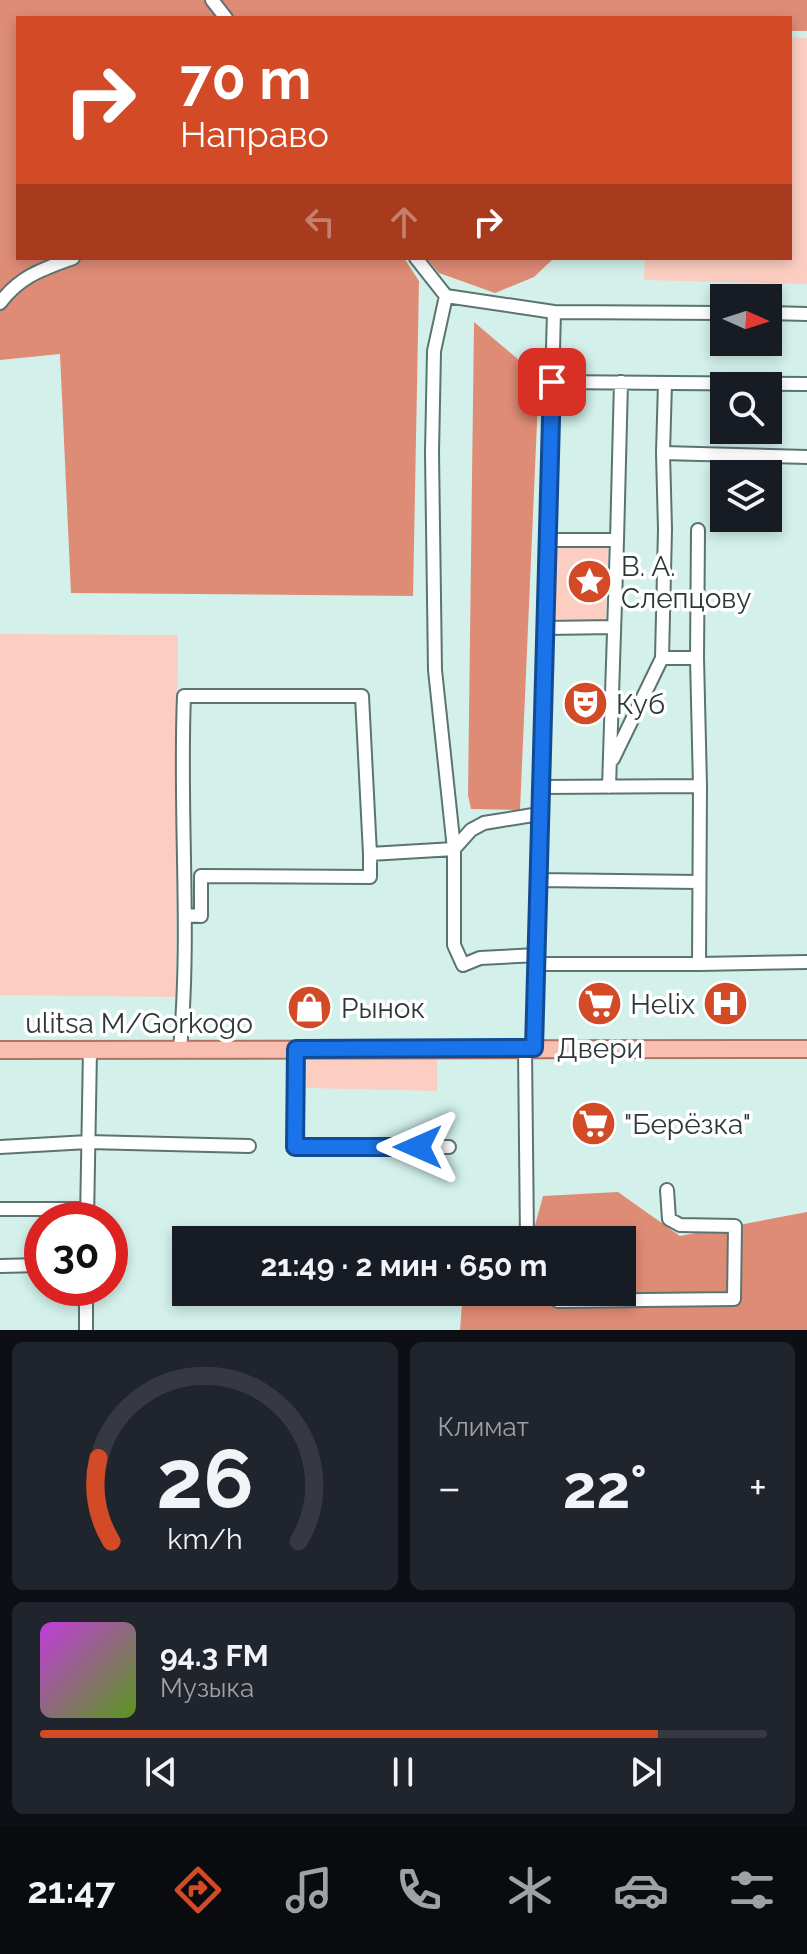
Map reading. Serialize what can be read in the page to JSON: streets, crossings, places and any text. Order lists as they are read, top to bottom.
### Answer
{
  "streets": {
    "main road": ["ulitsa M/Gorkogo"]
  },
  "places": {
    "place": ["В. А. Слепцову"],
    "theatre": ["Куб"],
    "supermarket": ["Двери", "\"Берёзка\""],
    "hospital": ["Helix"],
    "shop": ["Рынок"]
  },
  "north": "right",
  "page": {
    "turn": ["70 m", "Направо"],
    "limit": "30",
    "trip": "21:49 · 2 мин · 650 m",
    "tile": "Климат",
    "heat": ["−", "22°", "+"],
    "song": ["94.3 FM", "Музыка"],
    "tabs": "21:47",
    "gauge": ["26", "km/h"]
  }
}
